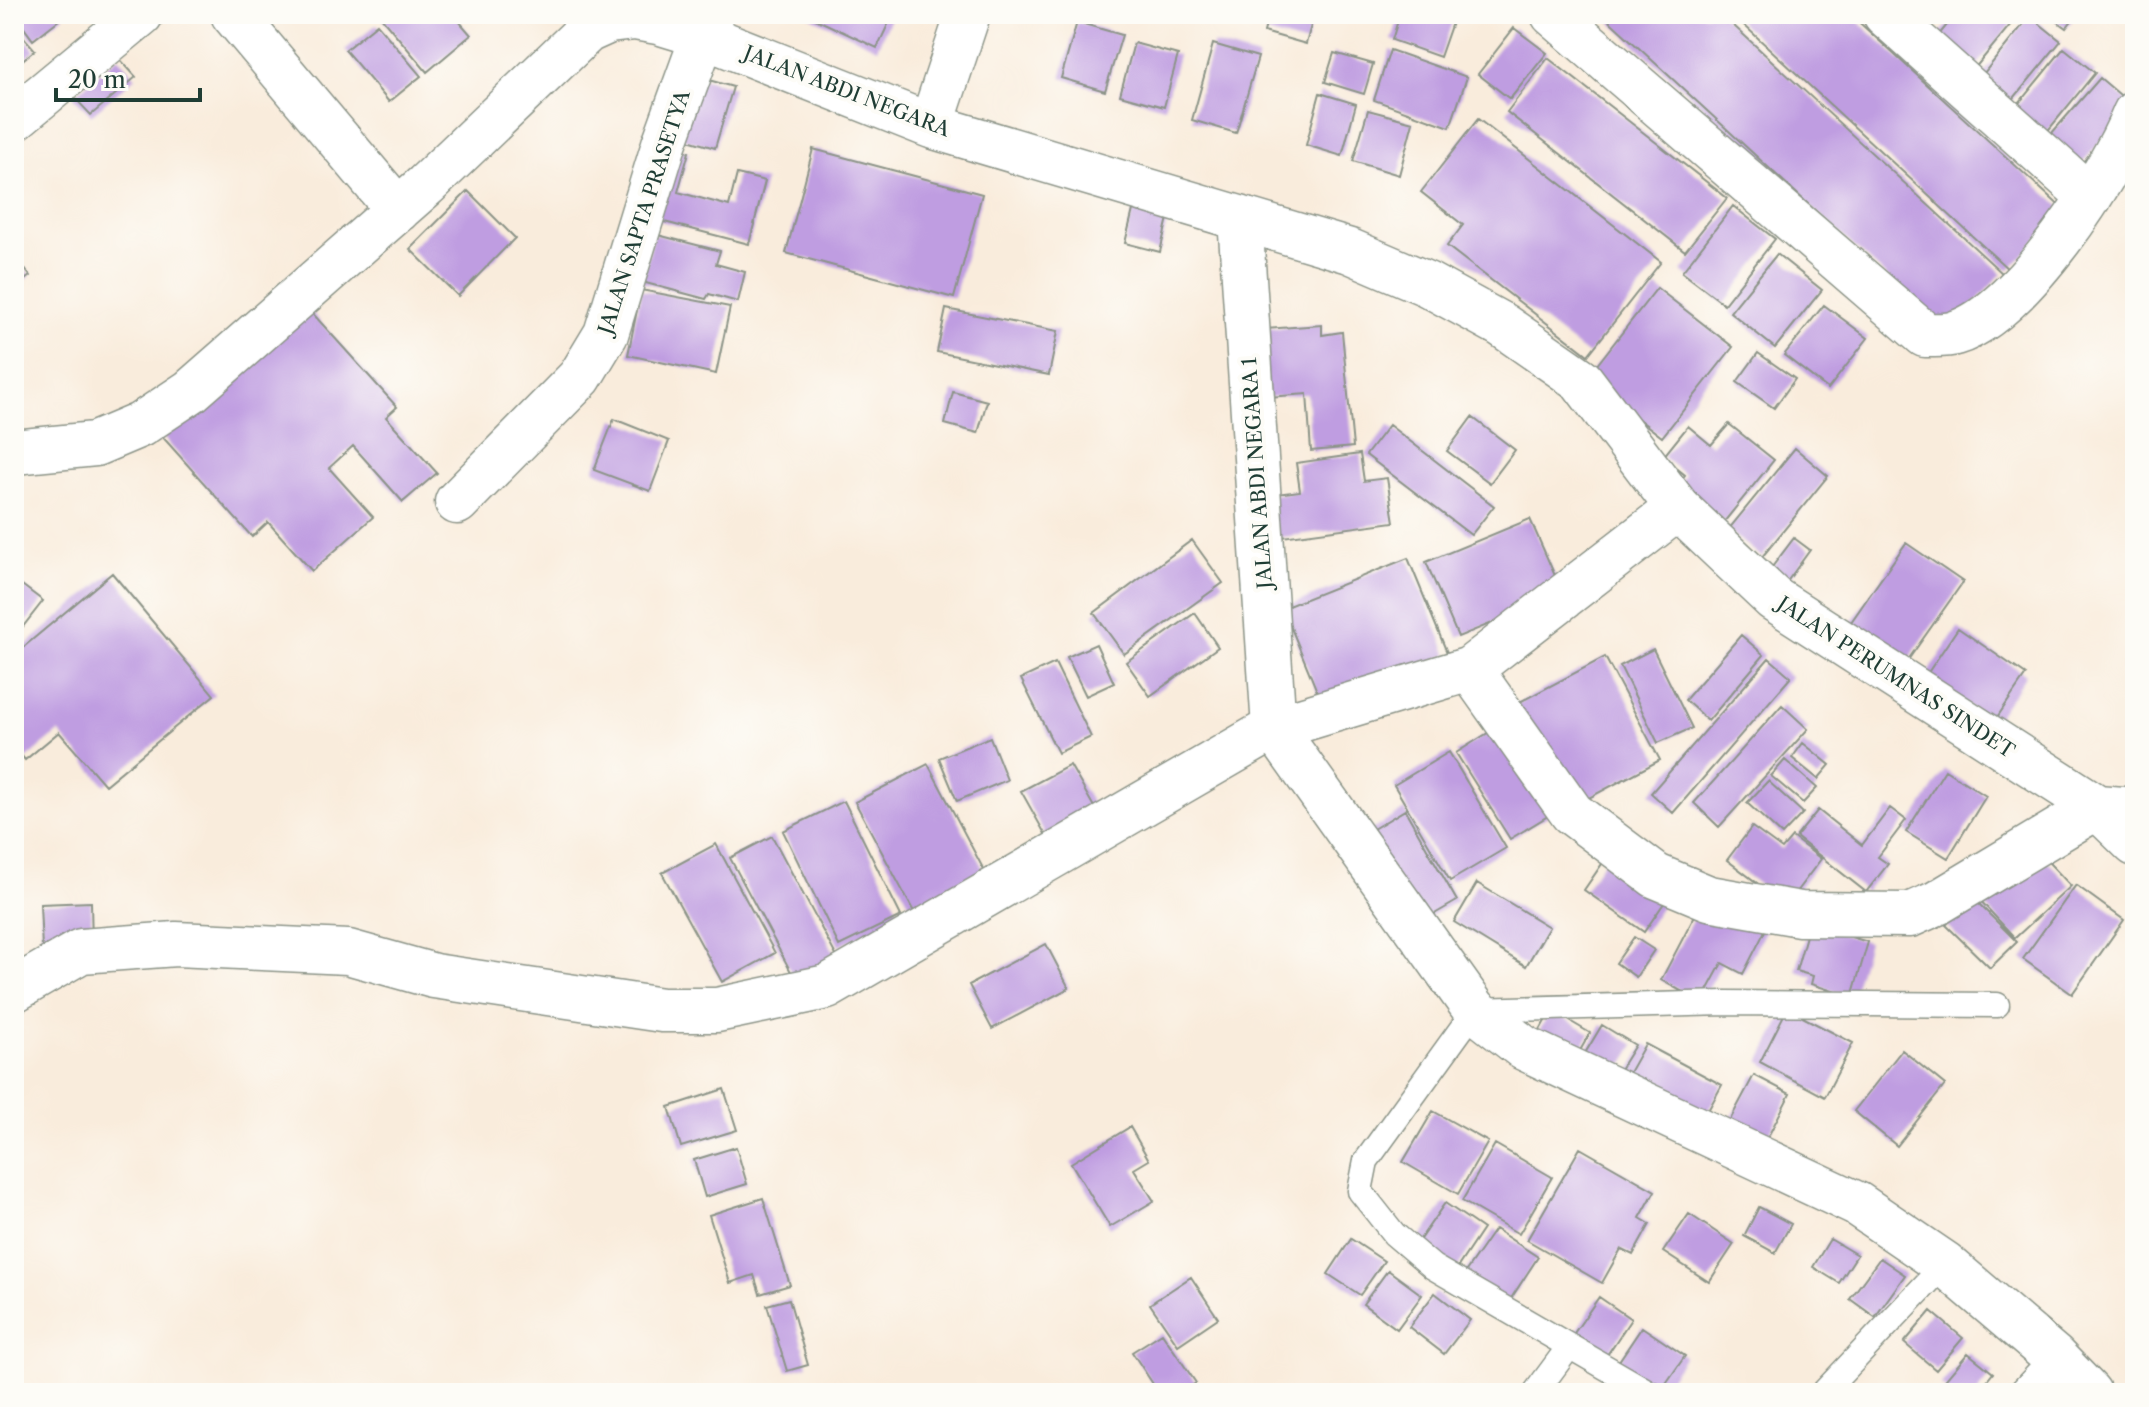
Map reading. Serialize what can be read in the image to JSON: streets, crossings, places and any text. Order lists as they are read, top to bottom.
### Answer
{
  "streets": {
    "street": [
      "JALAN ABDI NEGARA",
      "JALAN SAPTA PRASETYA",
      "JALAN ABDI NEGARA 1",
      "JALAN PERUMNAS SINDET"
    ]
  },
  "crossings": [
    ["JALAN ABDI NEGARA", "JALAN SAPTA PRASETYA"],
    ["JALAN ABDI NEGARA", "JALAN ABDI NEGARA 1"],
    ["JALAN ABDI NEGARA", "JALAN PERUMNAS SINDET"]
  ],
  "scale_bar": "20 m"
}
